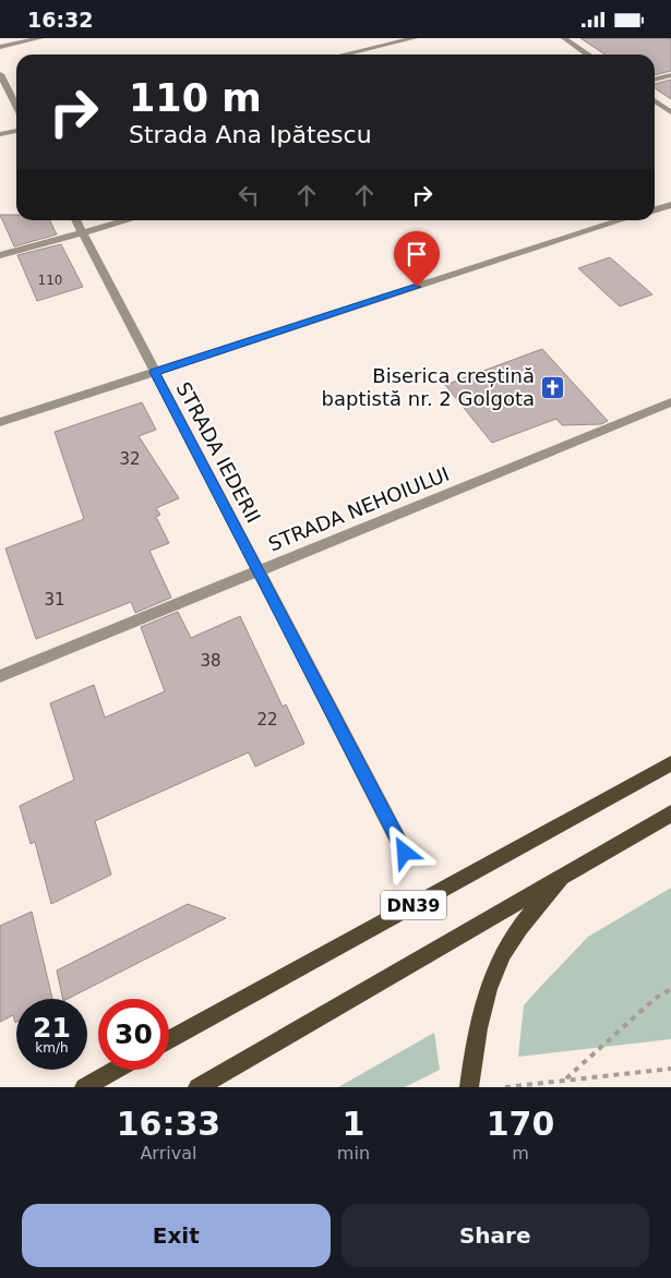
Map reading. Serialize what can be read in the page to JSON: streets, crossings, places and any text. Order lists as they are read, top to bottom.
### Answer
{
  "streets": {
    "main road": ["DN39"],
    "street": ["STRADA IEDERII", "STRADA NEHOIULUI"]
  },
  "crossings": [
    ["STRADA IEDERII", "STRADA NEHOIULUI"]
  ],
  "places": {
    "church": ["Biserica creștină baptistă nr. 2 Golgota"]
  },
  "house_numbers": [
    "110",
    "32",
    "31",
    "38",
    "22"
  ],
  "page": {
    "status": "16:32",
    "turn": ["110 m", "Strada Ana Ipătescu"],
    "speed": "21 km/h",
    "limit": "30",
    "eta": [
      "16:33",
      "Arrival",
      "1",
      "min",
      "170",
      "m"
    ],
    "buttons": ["Exit", "Share"]
  }
}
